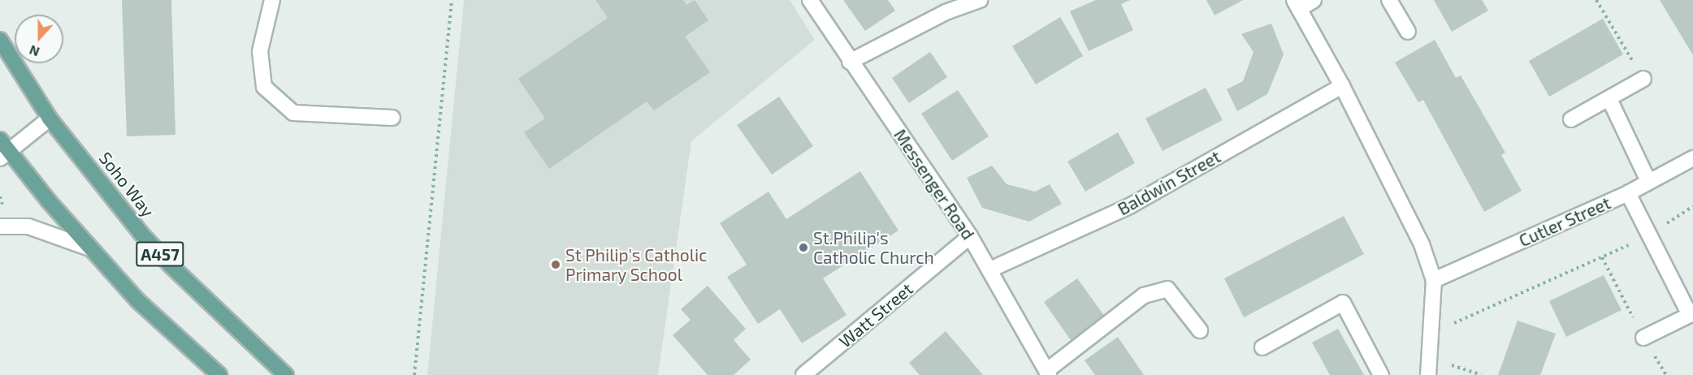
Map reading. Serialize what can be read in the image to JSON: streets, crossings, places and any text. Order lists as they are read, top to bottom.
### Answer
{
  "streets": {
    "main road": ["Soho Way", "A457"],
    "street": [
      "Baldwin Street",
      "Messenger Road",
      "Cutler Street",
      "Watt Street"
    ]
  },
  "crossings": [
    ["Baldwin Street", "Messenger Road"],
    ["Messenger Road", "Watt Street"]
  ],
  "places": ["St.Philip's Catholic Church", "St Philip's Catholic Primary School"],
  "north": "bottom"
}
